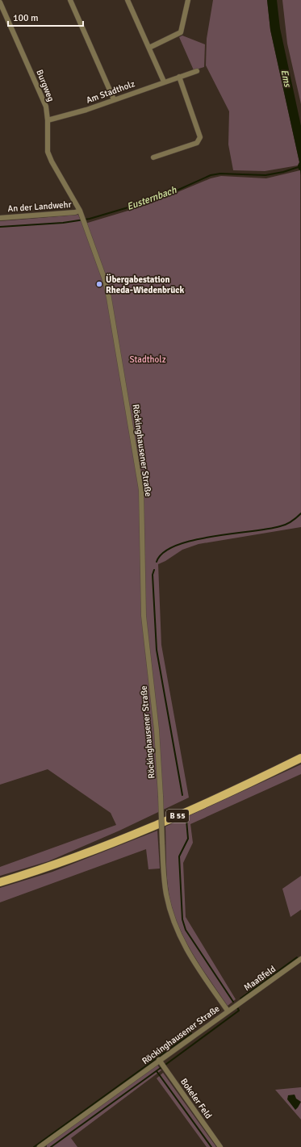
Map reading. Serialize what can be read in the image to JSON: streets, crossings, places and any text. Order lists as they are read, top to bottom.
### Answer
{
  "streets": {
    "main road": ["B 55"],
    "street": [
      "Burgweg",
      "Am Stadtholz",
      "An der Landwehr",
      "Röckinghausener Straße",
      "Maaßfeld",
      "Bokeler Feld"
    ]
  },
  "crossings": [
    ["Burgweg", "Am Stadtholz"],
    ["Burgweg", "An der Landwehr"],
    ["Burgweg", "Röckinghausener Straße"],
    ["An der Landwehr", "Röckinghausener Straße"],
    ["Röckinghausener Straße", "Maaßfeld"],
    ["Röckinghausener Straße", "Bokeler Feld"]
  ],
  "water": ["Ems", "Eusternbach"],
  "parks": ["Stadtholz"],
  "places": ["Übergabestation Rheda-Wiedenbrück"],
  "scale_bar": "100 m"
}
